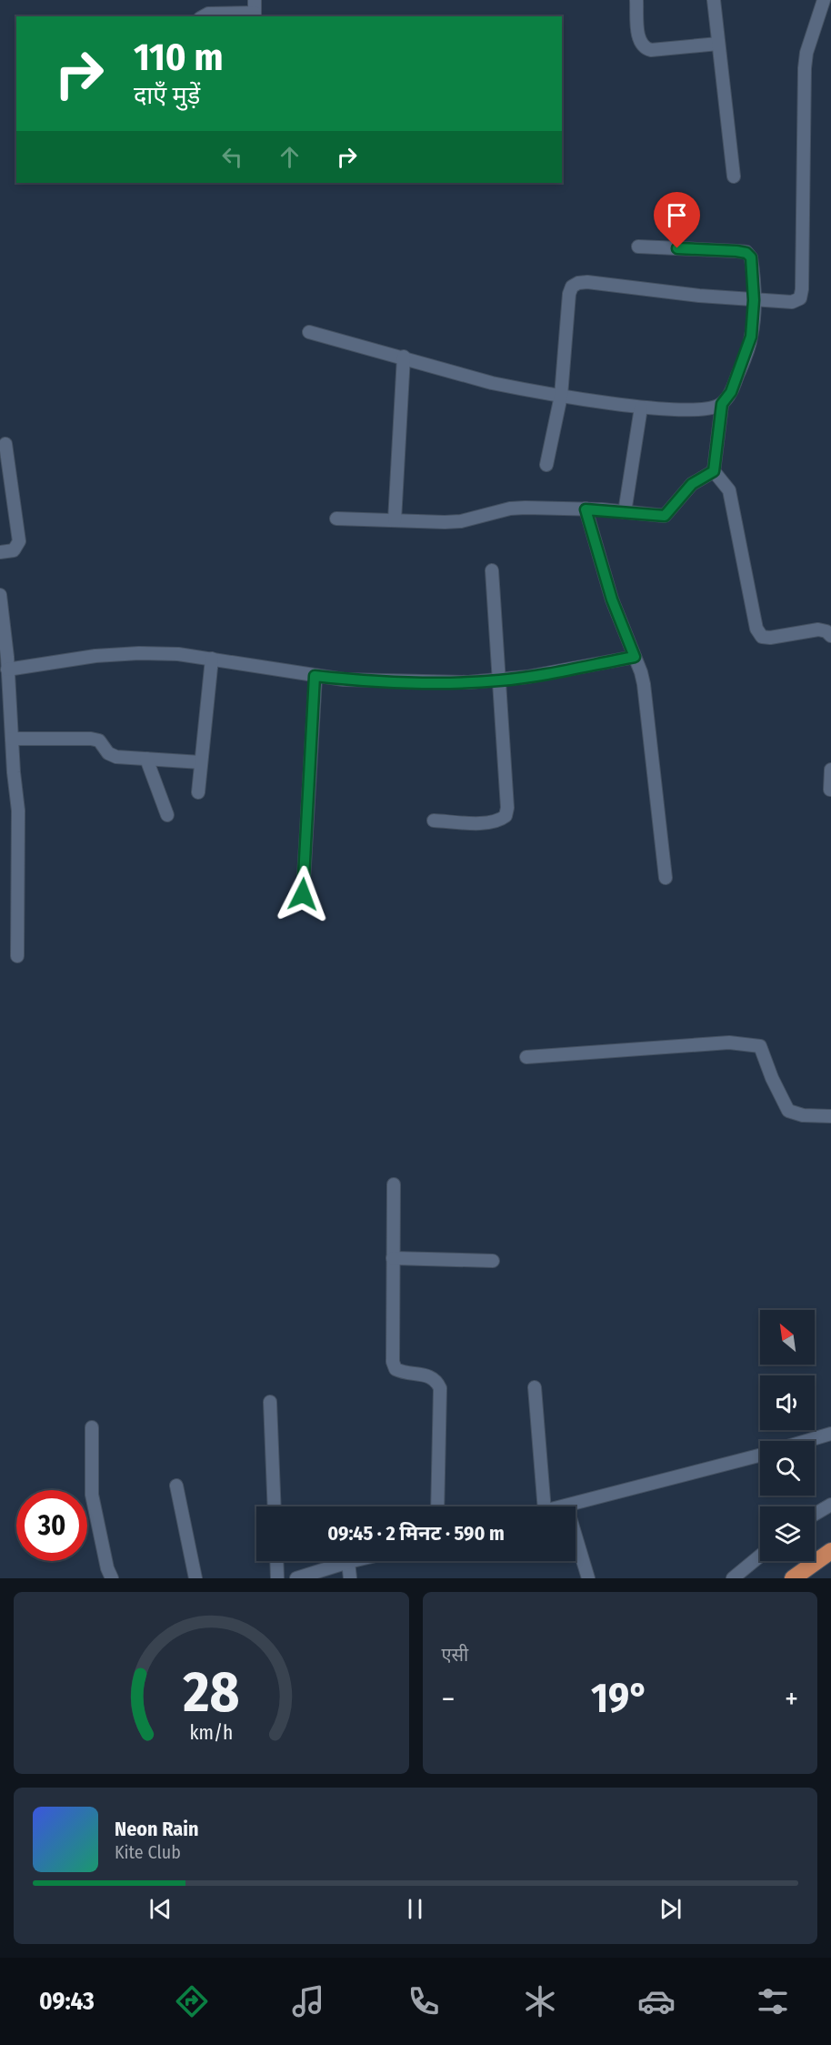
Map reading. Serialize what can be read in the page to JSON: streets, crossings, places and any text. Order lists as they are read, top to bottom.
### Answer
{
  "north": "top left",
  "page": {
    "turn": ["110 m", "दाएँ मुड़ें"],
    "limit": "30",
    "trip": "09:45 · 2 मिनट · 590 m",
    "tile": "एसी",
    "heat": ["−", "19°", "+"],
    "song": ["Neon Rain", "Kite Club"],
    "tabs": "09:43",
    "gauge": ["28", "km/h"]
  }
}
